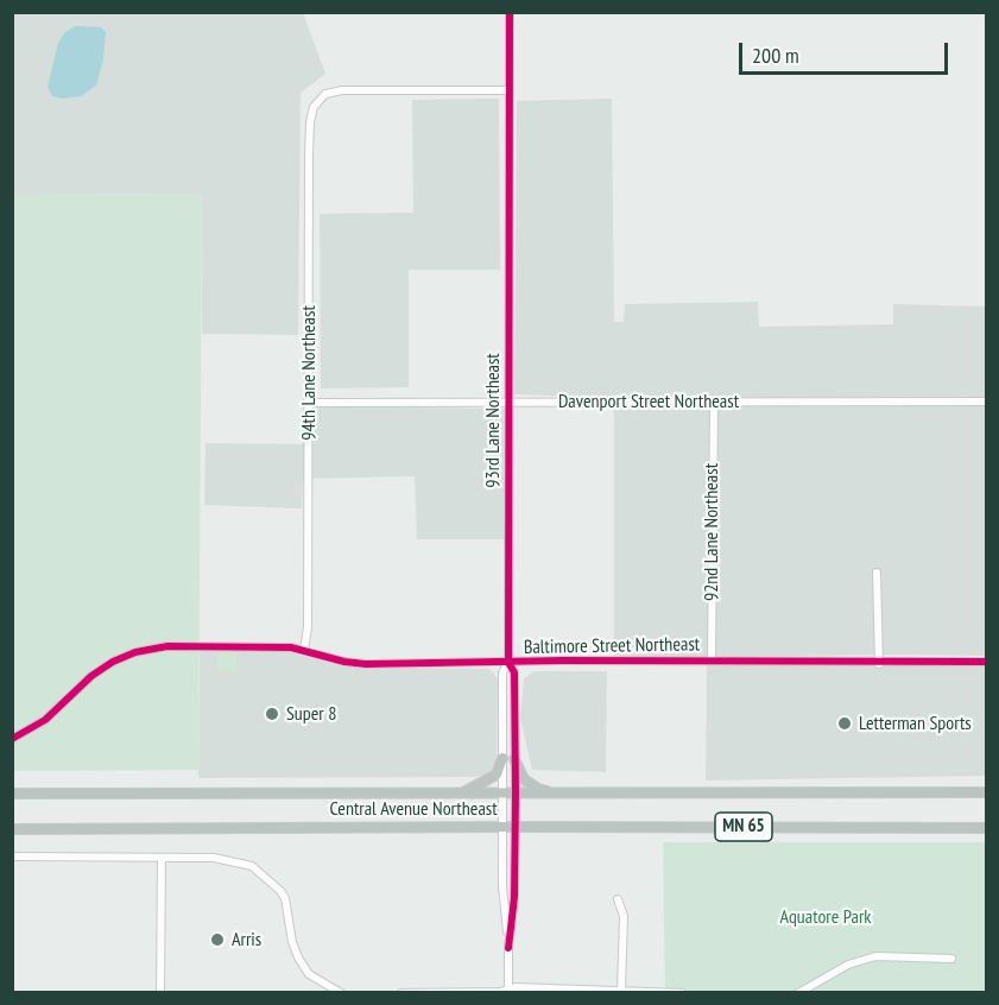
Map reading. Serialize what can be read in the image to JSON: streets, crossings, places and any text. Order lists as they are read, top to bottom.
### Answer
{
  "streets": {
    "highway": ["Central Avenue Northeast", "MN 65"],
    "street": [
      "94th Lane Northeast",
      "Davenport Street Northeast",
      "93rd Lane Northeast",
      "92nd Lane Northeast",
      "Baltimore Street Northeast"
    ]
  },
  "crossings": [
    ["94th Lane Northeast", "Davenport Street Northeast"],
    ["94th Lane Northeast", "93rd Lane Northeast"],
    ["94th Lane Northeast", "Baltimore Street Northeast"],
    ["Davenport Street Northeast", "93rd Lane Northeast"],
    ["Davenport Street Northeast", "92nd Lane Northeast"],
    ["93rd Lane Northeast", "Baltimore Street Northeast"],
    ["93rd Lane Northeast", "Central Avenue Northeast"],
    ["92nd Lane Northeast", "Baltimore Street Northeast"]
  ],
  "parks": ["Aquatore Park"],
  "places": ["Super 8", "Letterman Sports", "Arris"],
  "scale_bar": "200 m"
}
